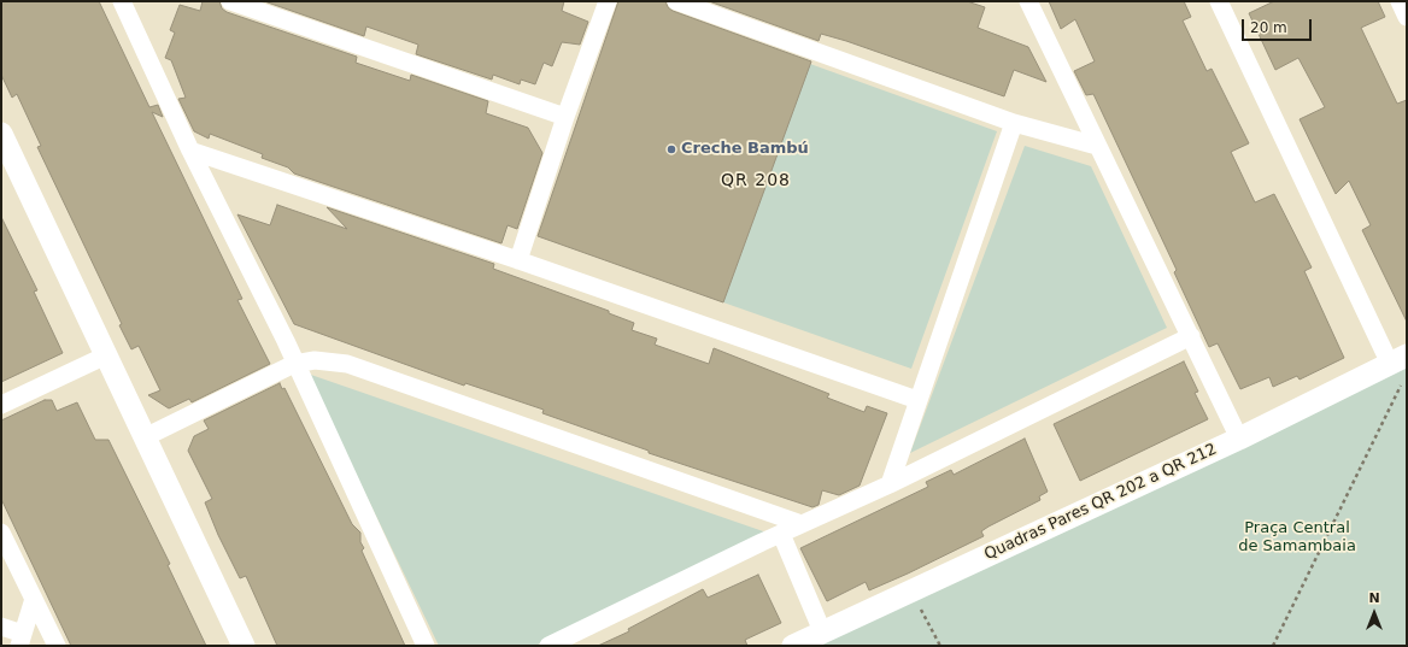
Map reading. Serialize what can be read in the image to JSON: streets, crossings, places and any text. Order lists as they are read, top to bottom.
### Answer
{
  "streets": {
    "street": ["Quadras Pares QR 202 a QR 212"]
  },
  "districts": ["QR 208"],
  "parks": ["Praça Central de Samambaia"],
  "places": ["Creche Bambú"],
  "scale_bar": "20 m",
  "north": "top"
}
